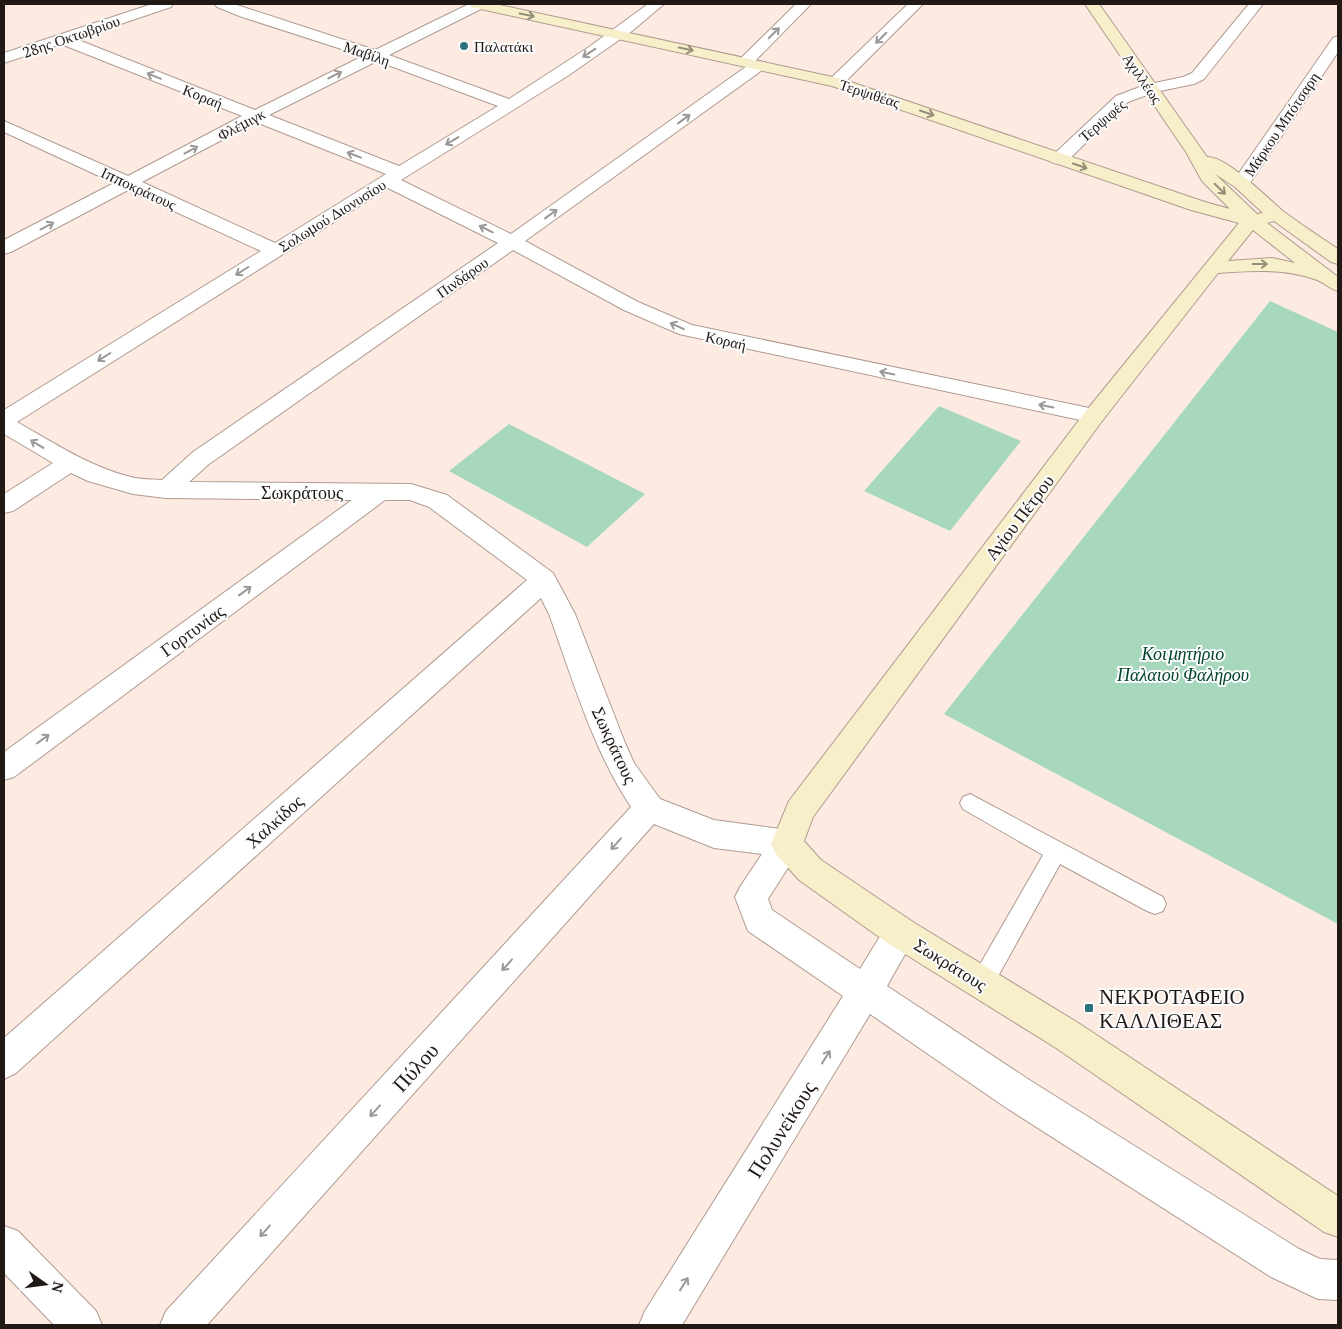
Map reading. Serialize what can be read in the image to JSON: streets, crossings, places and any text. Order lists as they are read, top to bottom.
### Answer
{
  "streets": {
    "street": [
      "28ης Οκτωβρίου",
      "Μαβίλη",
      "Αχιλλέως",
      "Τερψιθέας",
      "Κοραή",
      "Τερψιφές",
      "Φλέμιγκ",
      "Μάρκου Μπότσαρη",
      "Ιπποκράτους",
      "Σολωμού Διονυσίου",
      "Πινδάρου",
      "Σωκράτους",
      "Αγίου Πέτρου",
      "Γορτυνίας",
      "Χαλκίδος",
      "Πύλου",
      "Πολυνείκους"
    ]
  },
  "crossings": [
    ["28ης Οκτωβρίου", "Κοραή"],
    ["Μαβίλη", "Φλέμιγκ"],
    ["Μαβίλη", "Σολωμού Διονυσίου"],
    ["Αχιλλέως", "Τερψιθέας"],
    ["Αχιλλέως", "Τερψιφές"],
    ["Αχιλλέως", "Μάρκου Μπότσαρη"],
    ["Αχιλλέως", "Αγίου Πέτρου"],
    ["Τερψιθέας", "Τερψιφές"],
    ["Τερψιθέας", "Φλέμιγκ"],
    ["Τερψιθέας", "Σολωμού Διονυσίου"],
    ["Τερψιθέας", "Πινδάρου"],
    ["Τερψιθέας", "Αγίου Πέτρου"],
    ["Κοραή", "Φλέμιγκ"],
    ["Κοραή", "Σολωμού Διονυσίου"],
    ["Κοραή", "Πινδάρου"],
    ["Κοραή", "Αγίου Πέτρου"],
    ["Φλέμιγκ", "Ιπποκράτους"],
    ["Ιπποκράτους", "Σολωμού Διονυσίου"],
    ["Σολωμού Διονυσίου", "Σωκράτους"],
    ["Πινδάρου", "Σωκράτους"],
    ["Σωκράτους", "Αγίου Πέτρου"],
    ["Σωκράτους", "Γορτυνίας"],
    ["Σωκράτους", "Χαλκίδος"],
    ["Σωκράτους", "Πύλου"],
    ["Σωκράτους", "Πολυνείκους"]
  ],
  "one_way": [
    "Τερψιθέας",
    "Κοραή",
    "Φλέμιγκ",
    "Σολωμού Διονυσίου",
    "Πινδάρου",
    "Γορτυνίας",
    "Πύλου",
    "Πολυνείκους"
  ],
  "parks": ["Κοιμητήριο Παλαιού Φαλήρου"],
  "places": {
    "other": ["Παλατάκι"],
    "transit": ["ΝΕΚΡΟΤΑΦΕΙΟ ΚΑΛΛΙΘΕΑΣ"]
  },
  "north": "right"
}
